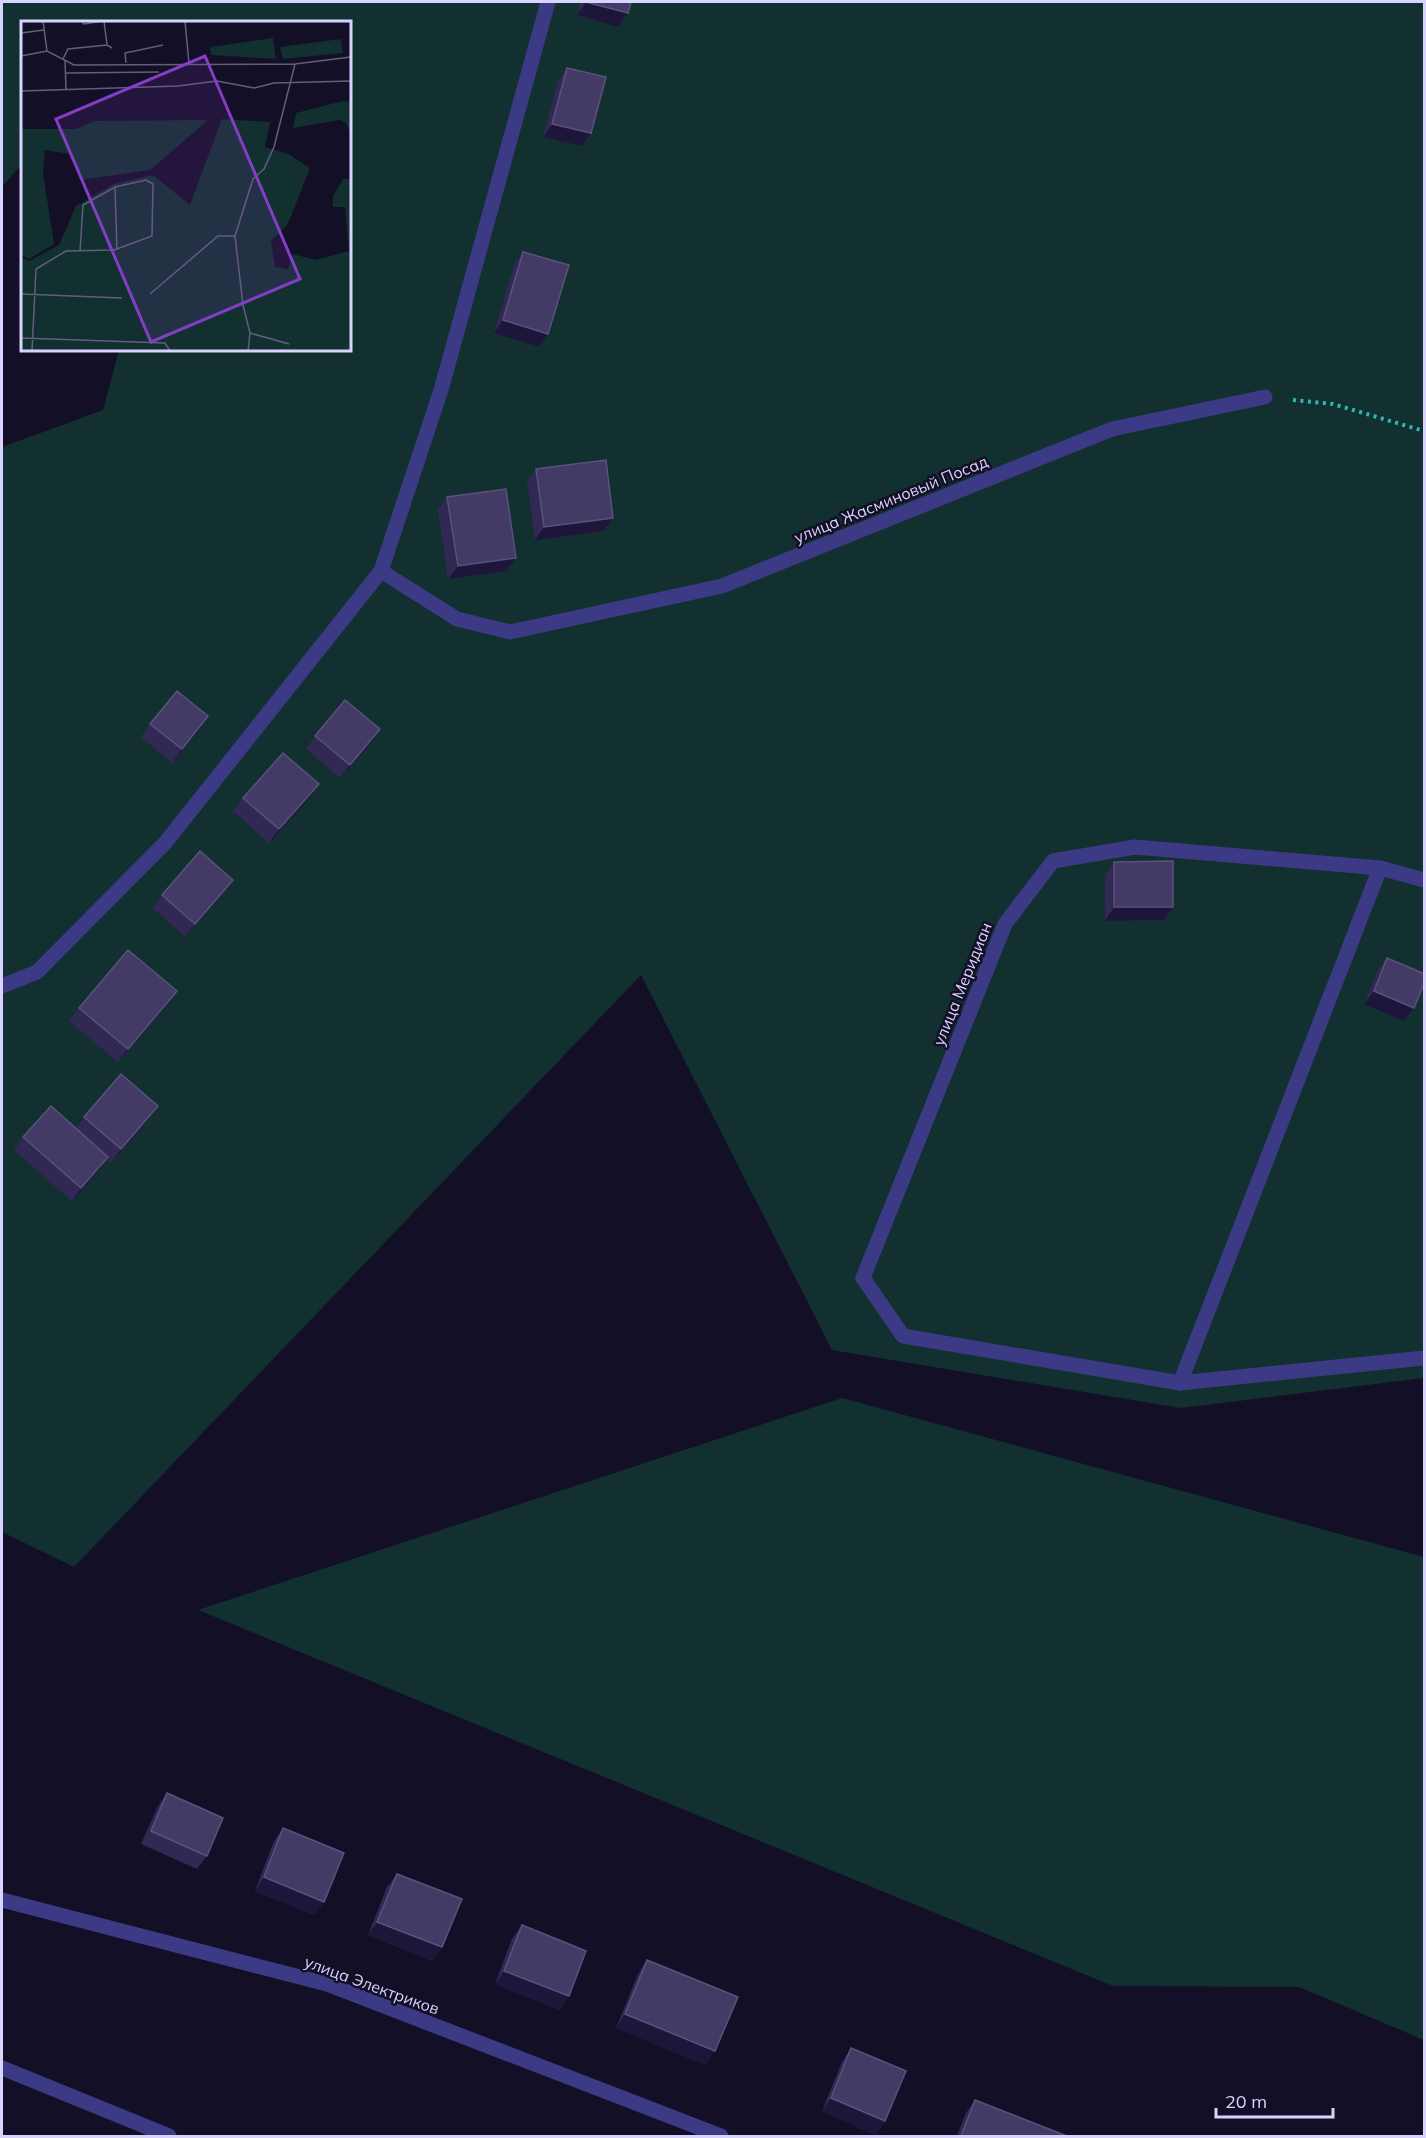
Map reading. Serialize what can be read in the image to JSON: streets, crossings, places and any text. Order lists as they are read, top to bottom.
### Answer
{
  "streets": {
    "street": ["улица Жасминовый Посад", "улица Меридиан", "улица Электриков"]
  },
  "scale_bar": "20 m"
}
